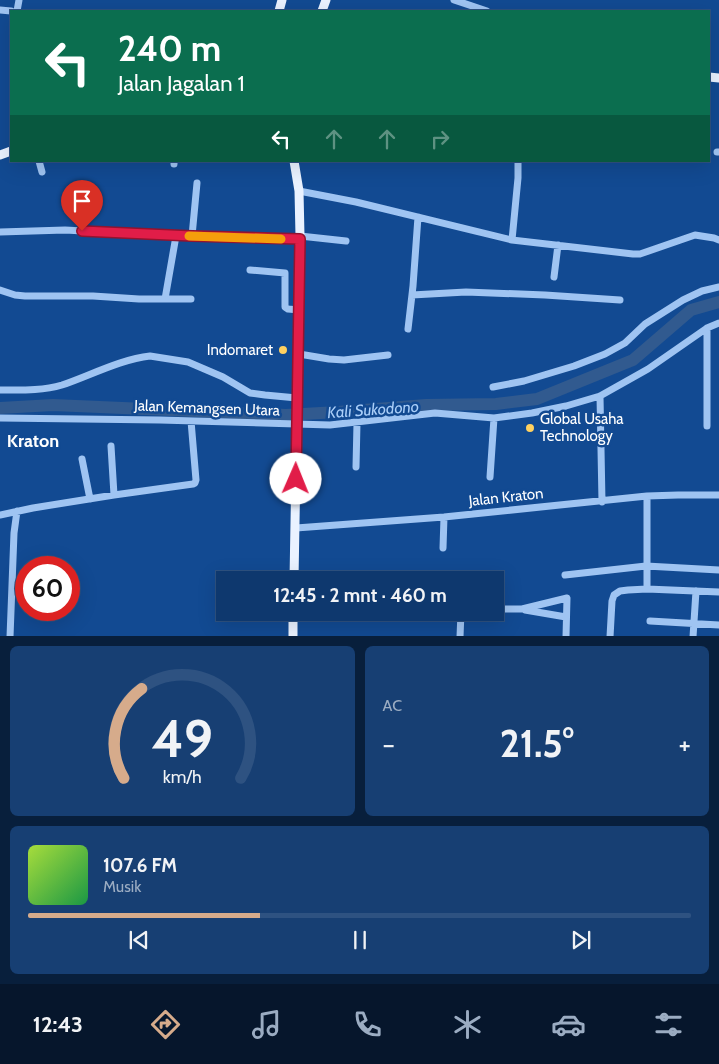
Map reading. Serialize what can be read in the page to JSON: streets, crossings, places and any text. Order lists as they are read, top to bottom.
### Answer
{
  "streets": {
    "street": ["Jalan Kemangsen Utara", "Jalan Kraton"]
  },
  "districts": ["Kraton"],
  "water": ["Kali Sukodono"],
  "places": ["Indomaret", "Global Usaha Technology"],
  "page": {
    "turn": ["240 m", "Jalan Jagalan 1"],
    "limit": "60",
    "trip": "12:45 · 2 mnt · 460 m",
    "tile": "AC",
    "heat": ["−", "21.5°", "+"],
    "song": ["107.6 FM", "Musik"],
    "tabs": "12:43",
    "gauge": ["49", "km/h"]
  }
}
